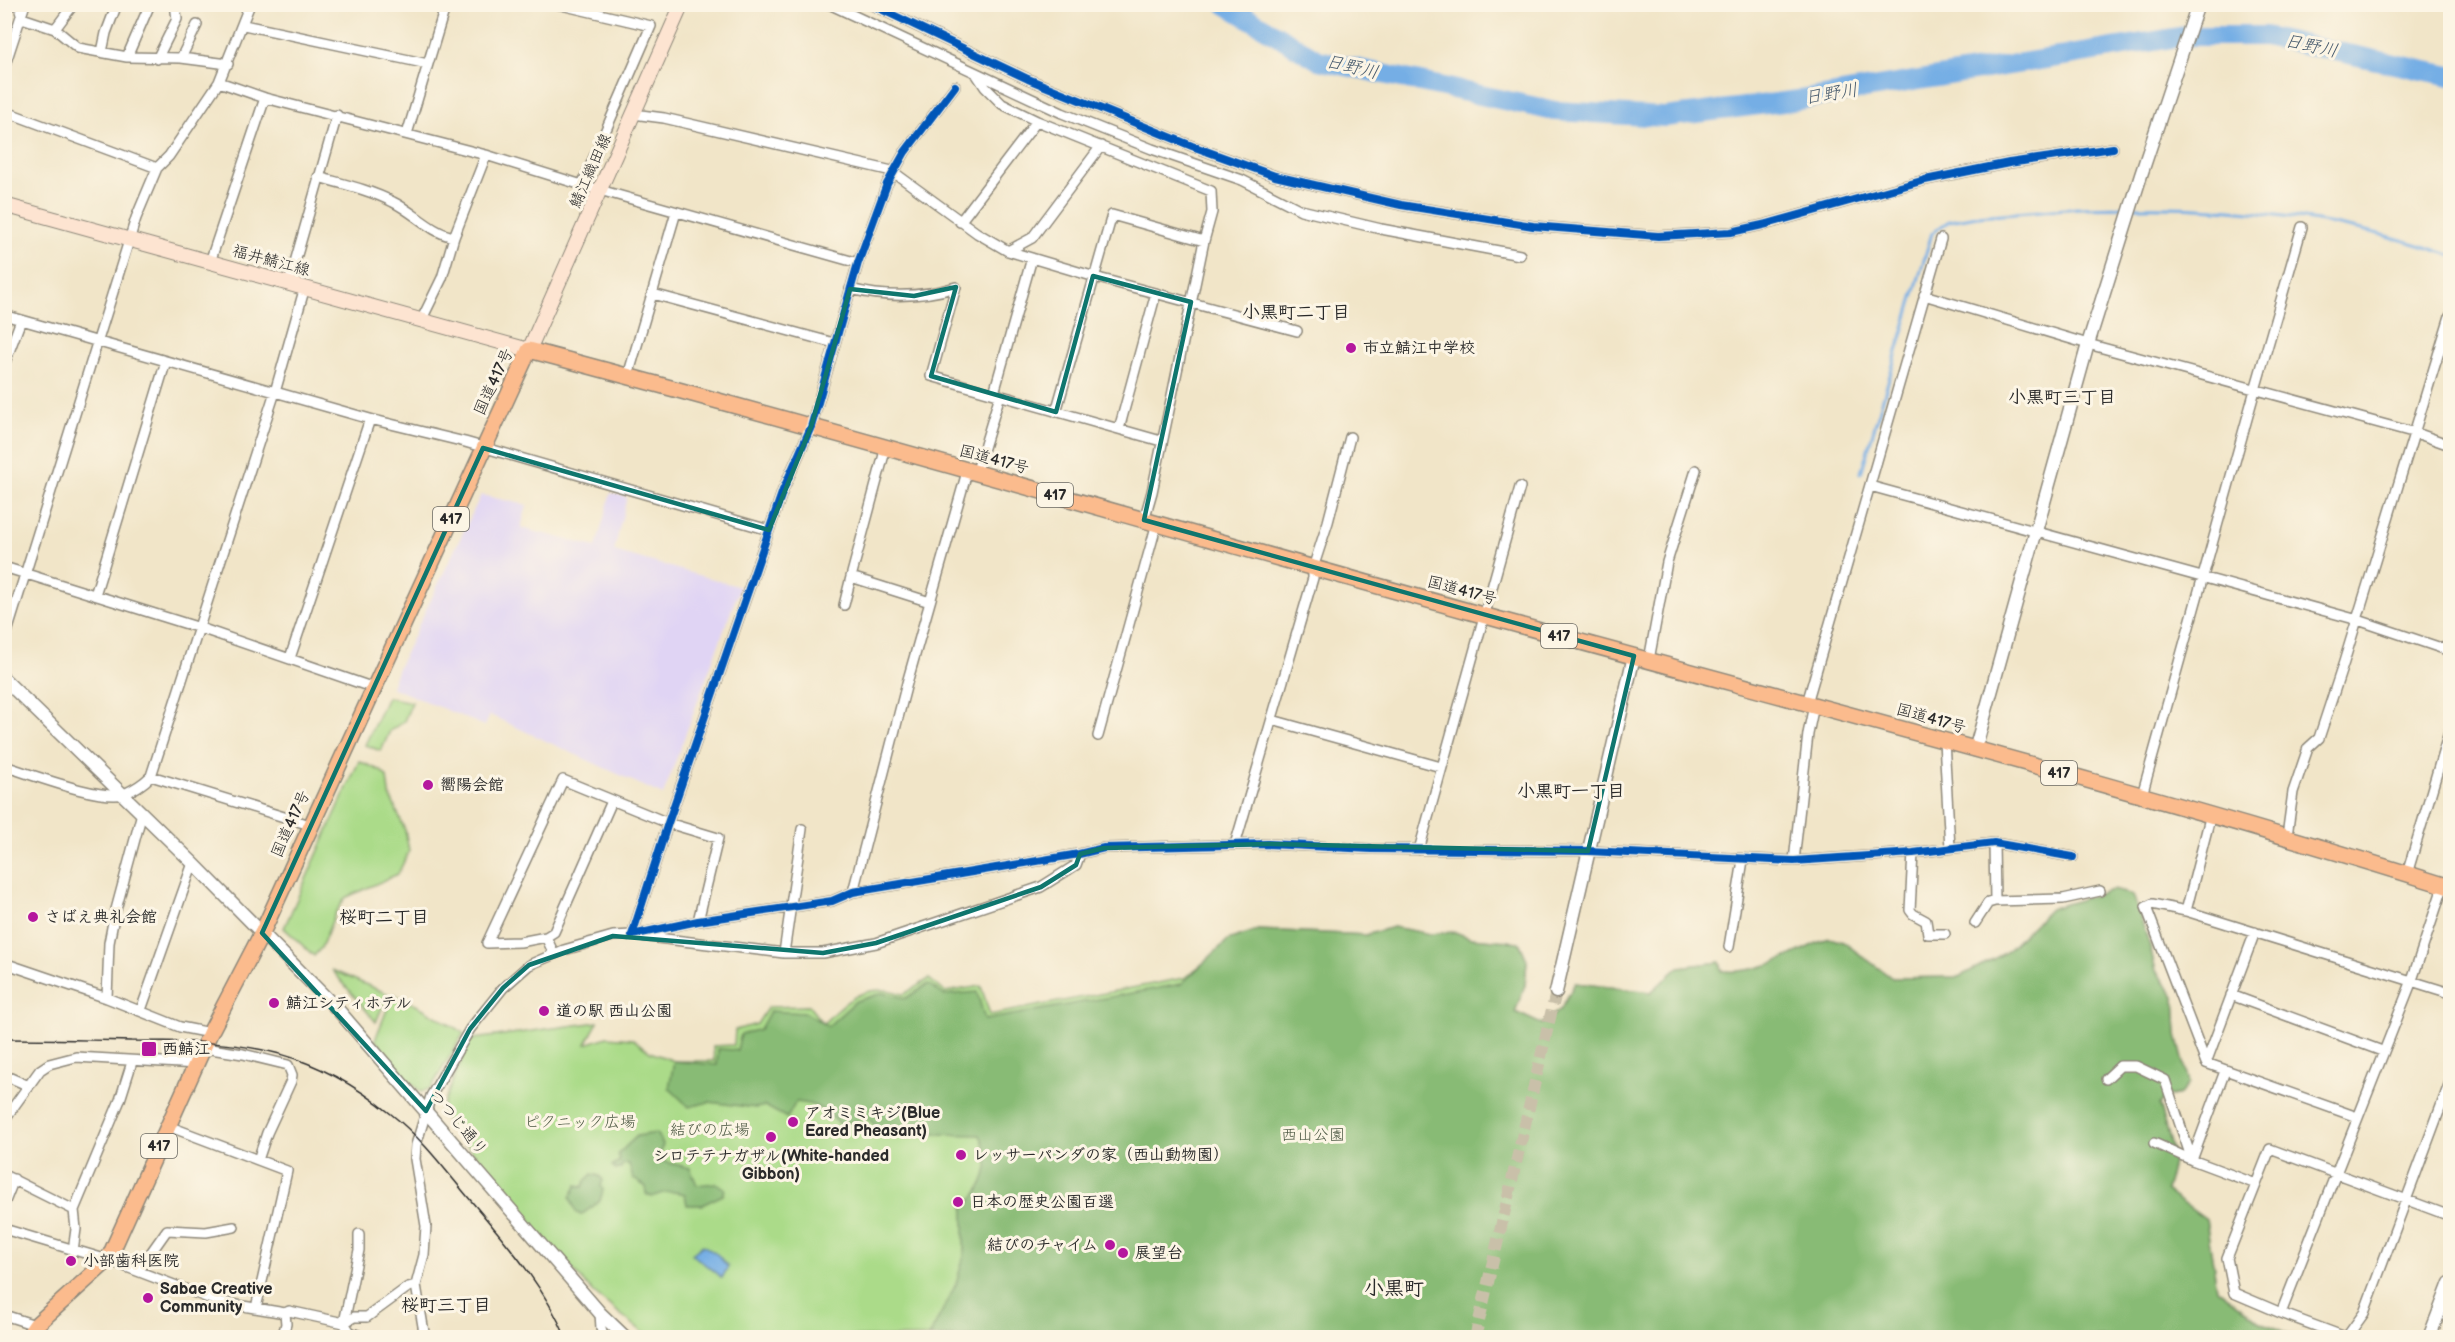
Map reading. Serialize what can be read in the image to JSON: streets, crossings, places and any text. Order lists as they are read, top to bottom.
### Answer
{
  "streets": {
    "highway": ["国道417号", "417"],
    "main road": ["鯖江織田線", "福井鯖江線"],
    "street": ["つつじ通り"]
  },
  "crossings": [
    ["鯖江織田線", "福井鯖江線"],
    ["鯖江織田線", "国道417号"],
    ["福井鯖江線", "国道417号"],
    ["国道417号", "つつじ通り"]
  ],
  "districts": [
    "小黒町二丁目",
    "小黒町三丁目",
    "小黒町一丁目",
    "桜町二丁目",
    "小黒町",
    "桜町三丁目"
  ],
  "water": ["日野川"],
  "parks": ["ピクニック広場", "結びの広場", "西山公園"],
  "places": {
    "other": [
      "市立鯖江中学校",
      "嚮陽会館",
      "さばえ典礼会館",
      "鯖江シティホテル",
      "道の駅 西山公園",
      "アオミミキジ(Blue Eared Pheasant)",
      "シロテテナガザル(White-handed Gibbon)",
      "レッサーパンダの家（西山動物園）",
      "日本の歴史公園百選",
      "結びのチャイム",
      "展望台",
      "小部歯科医院",
      "Sabae Creative Community"
    ],
    "transit": ["西鯖江"]
  }
}
